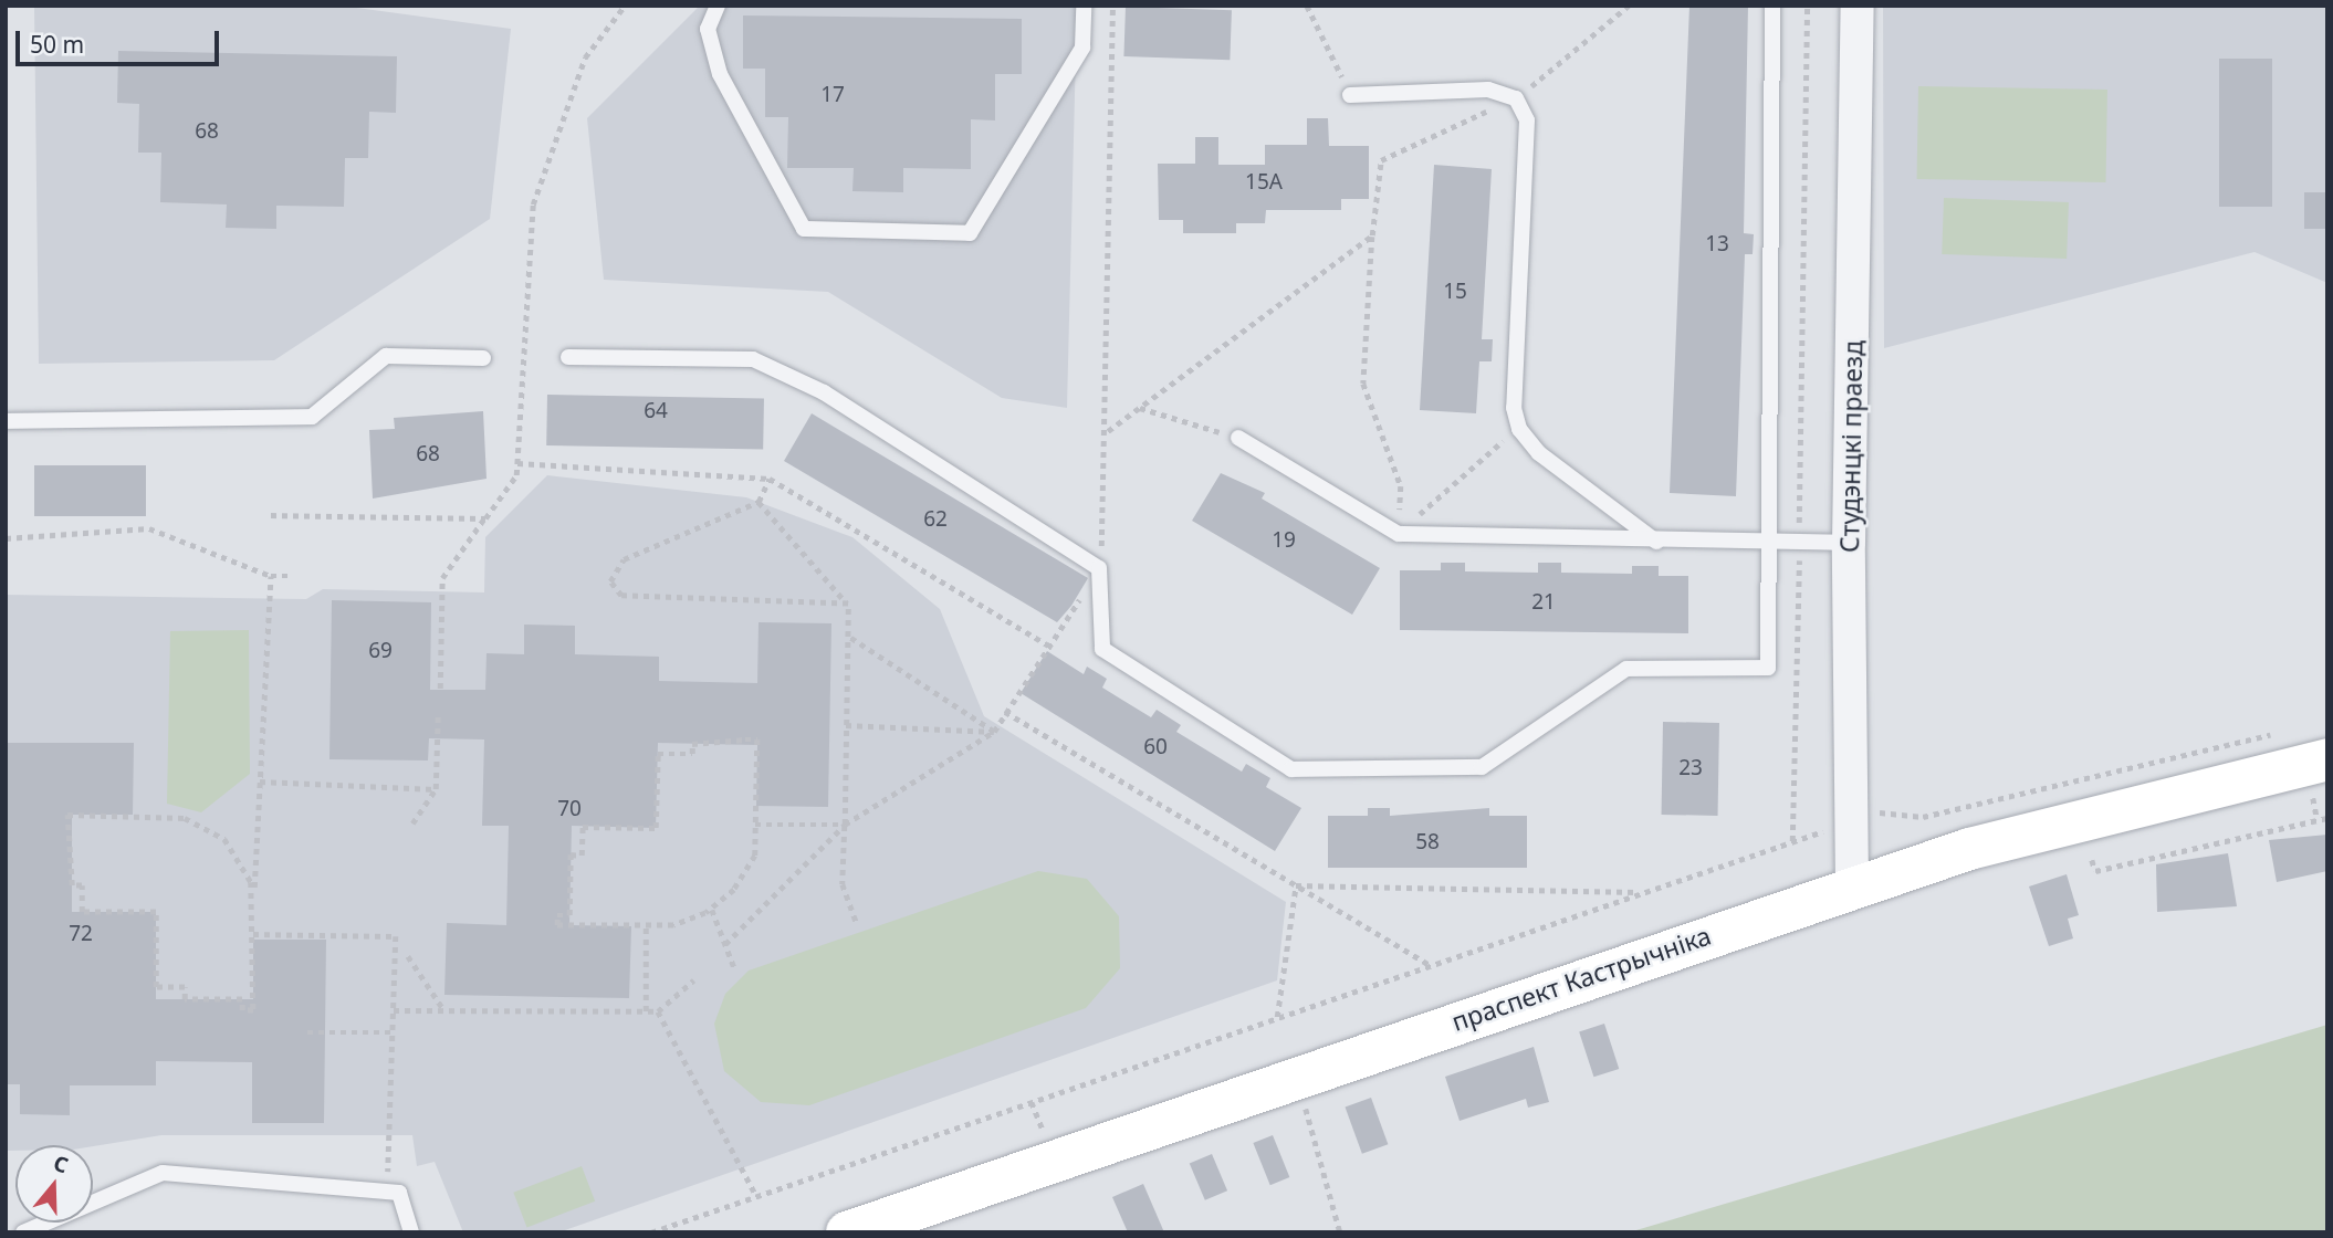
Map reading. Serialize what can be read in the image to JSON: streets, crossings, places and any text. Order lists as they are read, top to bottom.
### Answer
{
  "streets": {
    "main road": ["праспект Кастрычніка"],
    "street": ["Студэнцкі праезд"]
  },
  "crossings": [
    ["Студэнцкі праезд", "праспект Кастрычніка"]
  ],
  "house_numbers": [
    "17",
    "68",
    "15А",
    "13",
    "15",
    "64",
    "68",
    "62",
    "19",
    "21",
    "69",
    "60",
    "23",
    "70",
    "58",
    "72"
  ],
  "scale_bar": "50 m",
  "north": "top"
}
